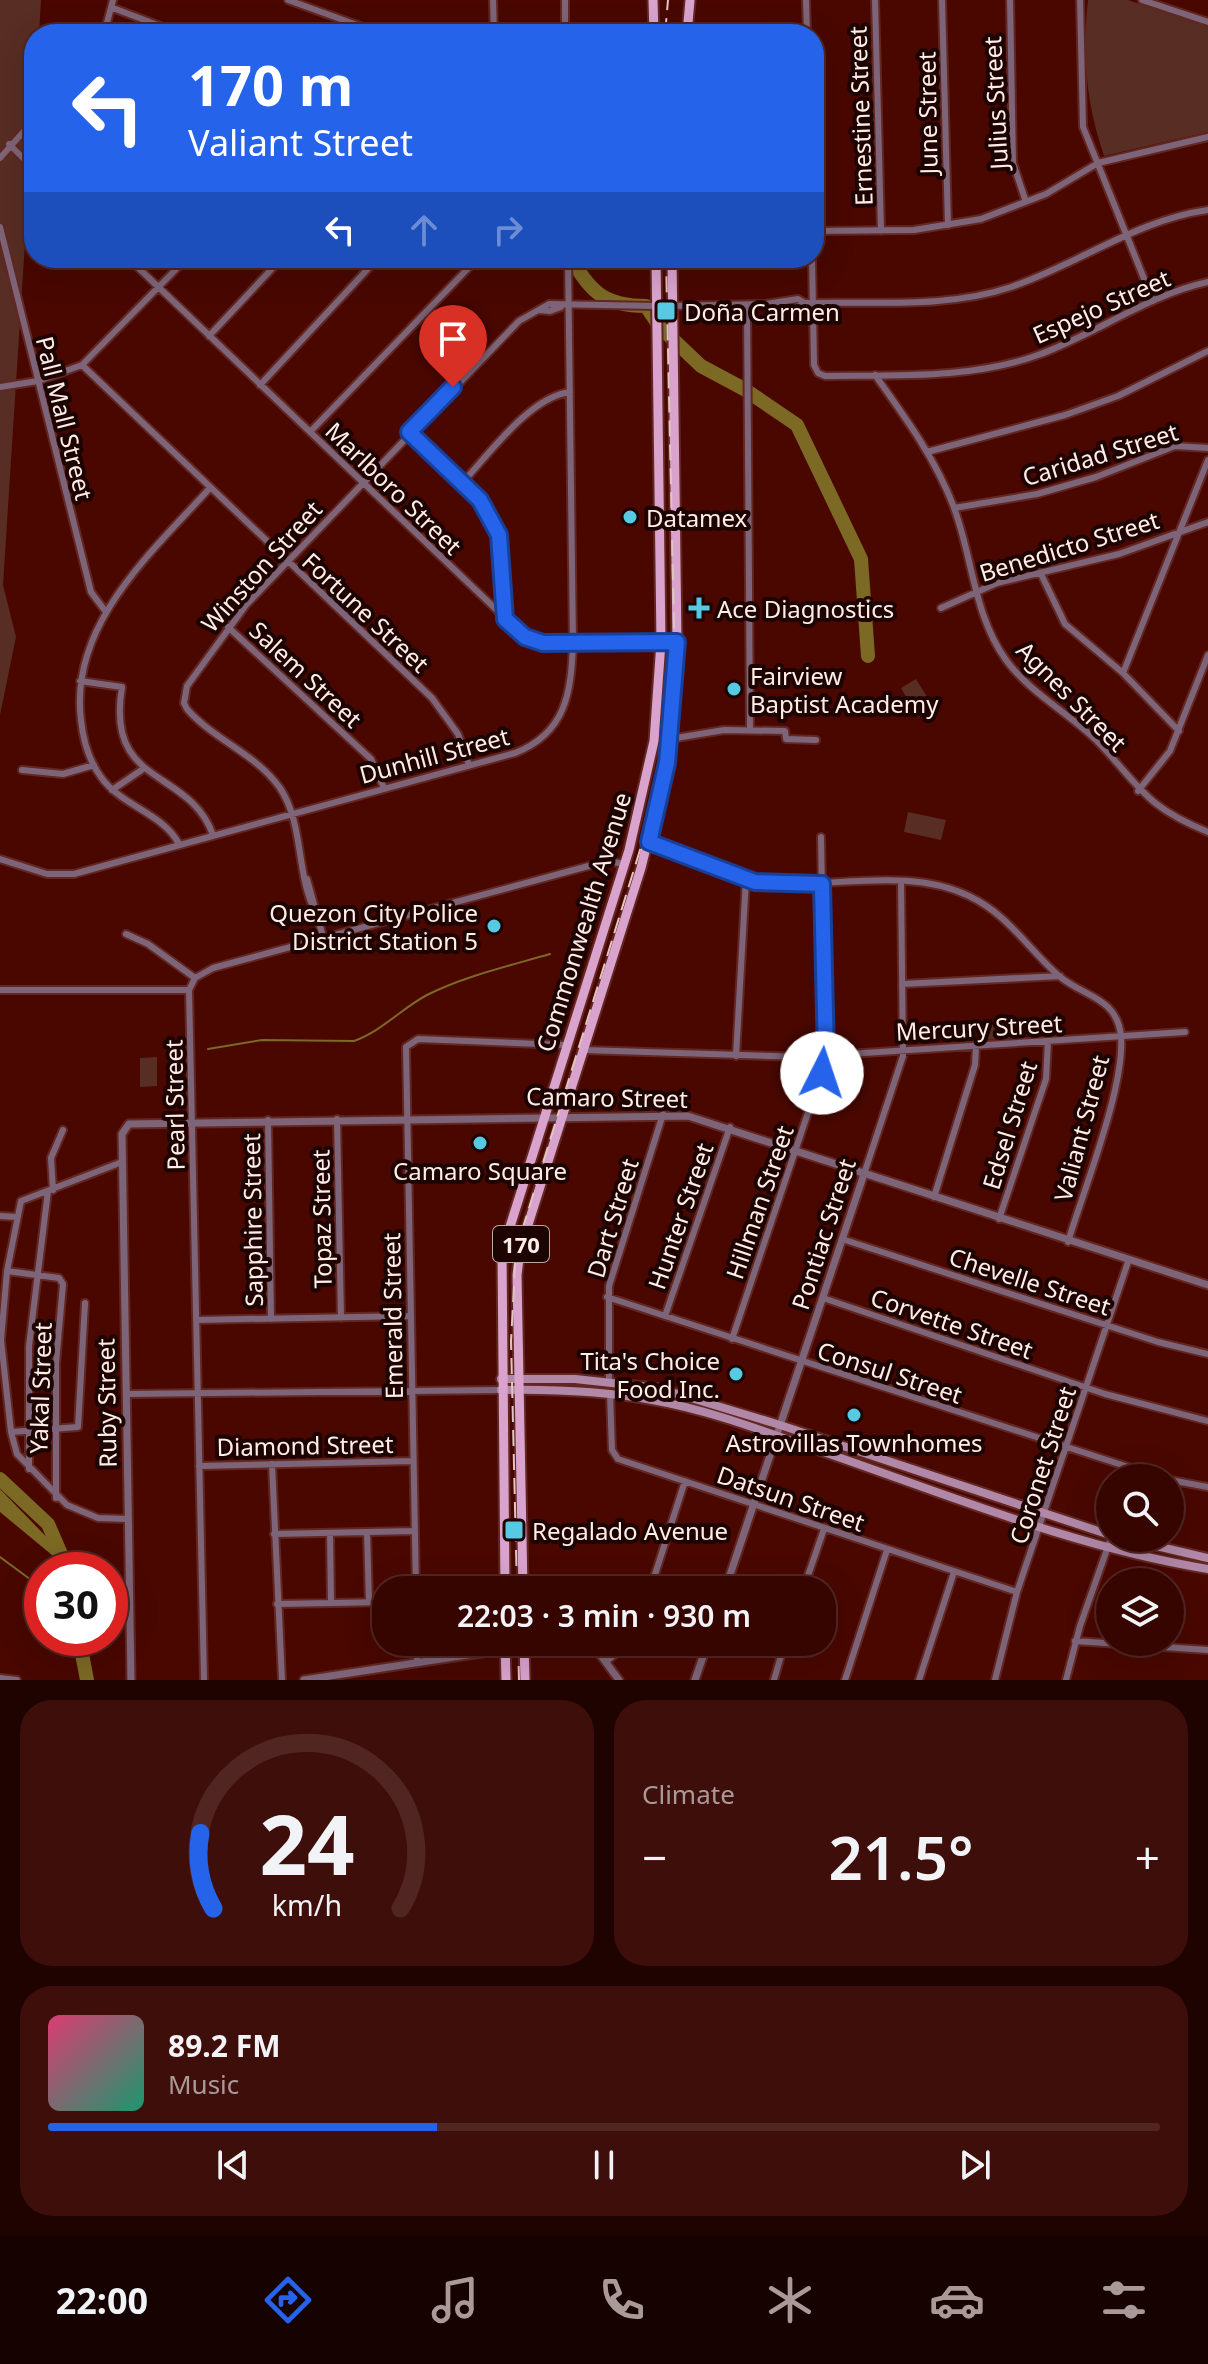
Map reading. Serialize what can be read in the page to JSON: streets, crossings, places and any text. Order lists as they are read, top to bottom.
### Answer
{
  "streets": {
    "main road": ["Commonwealth Avenue", "170"],
    "street": [
      "Julius Street",
      "June Street",
      "Ernestine Street",
      "Espejo Street",
      "Pall Mall Street",
      "Caridad Street",
      "Marlboro Street",
      "Benedicto Street",
      "Winston Street",
      "Fortune Street",
      "Salem Street",
      "Agnes Street",
      "Dunhill Street",
      "Mercury Street",
      "Camaro Street",
      "Pearl Street",
      "Edsel Street",
      "Valiant Street",
      "Hillman Street",
      "Hunter Street",
      "Dart Street",
      "Topaz Street",
      "Sapphire Street",
      "Pontiac Street",
      "Chevelle Street",
      "Emerald Street",
      "Corvette Street",
      "Consul Street",
      "Yakal Street",
      "Ruby Street",
      "Diamond Street",
      "Coronet Street",
      "Datsun Street"
    ]
  },
  "crossings": [
    ["Espejo Street", "Agnes Street"],
    ["Caridad Street", "Agnes Street"],
    ["Marlboro Street", "Winston Street"],
    ["Marlboro Street", "Dunhill Street"],
    ["Marlboro Street", "Commonwealth Avenue"],
    ["Benedicto Street", "Agnes Street"],
    ["Winston Street", "Fortune Street"],
    ["Winston Street", "Salem Street"],
    ["Winston Street", "Dunhill Street"],
    ["Winston Street", "Commonwealth Avenue"],
    ["Fortune Street", "Dunhill Street"],
    ["Salem Street", "Dunhill Street"],
    ["Commonwealth Avenue", "Mercury Street"],
    ["Commonwealth Avenue", "Camaro Street"],
    ["Commonwealth Avenue", "Valiant Street"],
    ["Commonwealth Avenue", "Emerald Street"],
    ["Mercury Street", "Edsel Street"],
    ["Mercury Street", "Valiant Street"],
    ["Mercury Street", "Hillman Street"],
    ["Mercury Street", "Pontiac Street"],
    ["Camaro Street", "Pearl Street"],
    ["Camaro Street", "Edsel Street"],
    ["Camaro Street", "Valiant Street"],
    ["Camaro Street", "Hillman Street"],
    ["Camaro Street", "Hunter Street"],
    ["Camaro Street", "Dart Street"],
    ["Camaro Street", "Topaz Street"],
    ["Camaro Street", "Sapphire Street"],
    ["Camaro Street", "Pontiac Street"],
    ["Camaro Street", "Emerald Street"],
    ["Camaro Street", "Ruby Street"],
    ["Camaro Street", "Coronet Street"],
    ["Pearl Street", "Diamond Street"],
    ["Valiant Street", "Hillman Street"],
    ["Valiant Street", "Pontiac Street"],
    ["Hillman Street", "Consul Street"],
    ["Hunter Street", "Consul Street"],
    ["Dart Street", "Consul Street"],
    ["Pontiac Street", "Chevelle Street"],
    ["Pontiac Street", "Corvette Street"],
    ["Pontiac Street", "Consul Street"],
    ["Pontiac Street", "Datsun Street"],
    ["Chevelle Street", "Coronet Street"],
    ["Emerald Street", "Diamond Street"],
    ["Corvette Street", "Coronet Street"],
    ["Consul Street", "Coronet Street"],
    ["Coronet Street", "Datsun Street"]
  ],
  "places": {
    "transit": ["Doña Carmen", "Regalado Avenue"],
    "other": [
      "Datamex",
      "Fairview Baptist Academy",
      "Quezon City Police District Station 5",
      "Camaro Square",
      "Tita's Choice Food Inc.",
      "Astrovillas Townhomes"
    ],
    "health": ["Ace Diagnostics"]
  },
  "page": {
    "turn": ["170 m", "Valiant Street"],
    "limit": "30",
    "trip": "22:03 · 3 min · 930 m",
    "tile": "Climate",
    "heat": ["−", "21.5°", "+"],
    "song": ["89.2 FM", "Music"],
    "tabs": "22:00",
    "gauge": ["24", "km/h"]
  }
}
